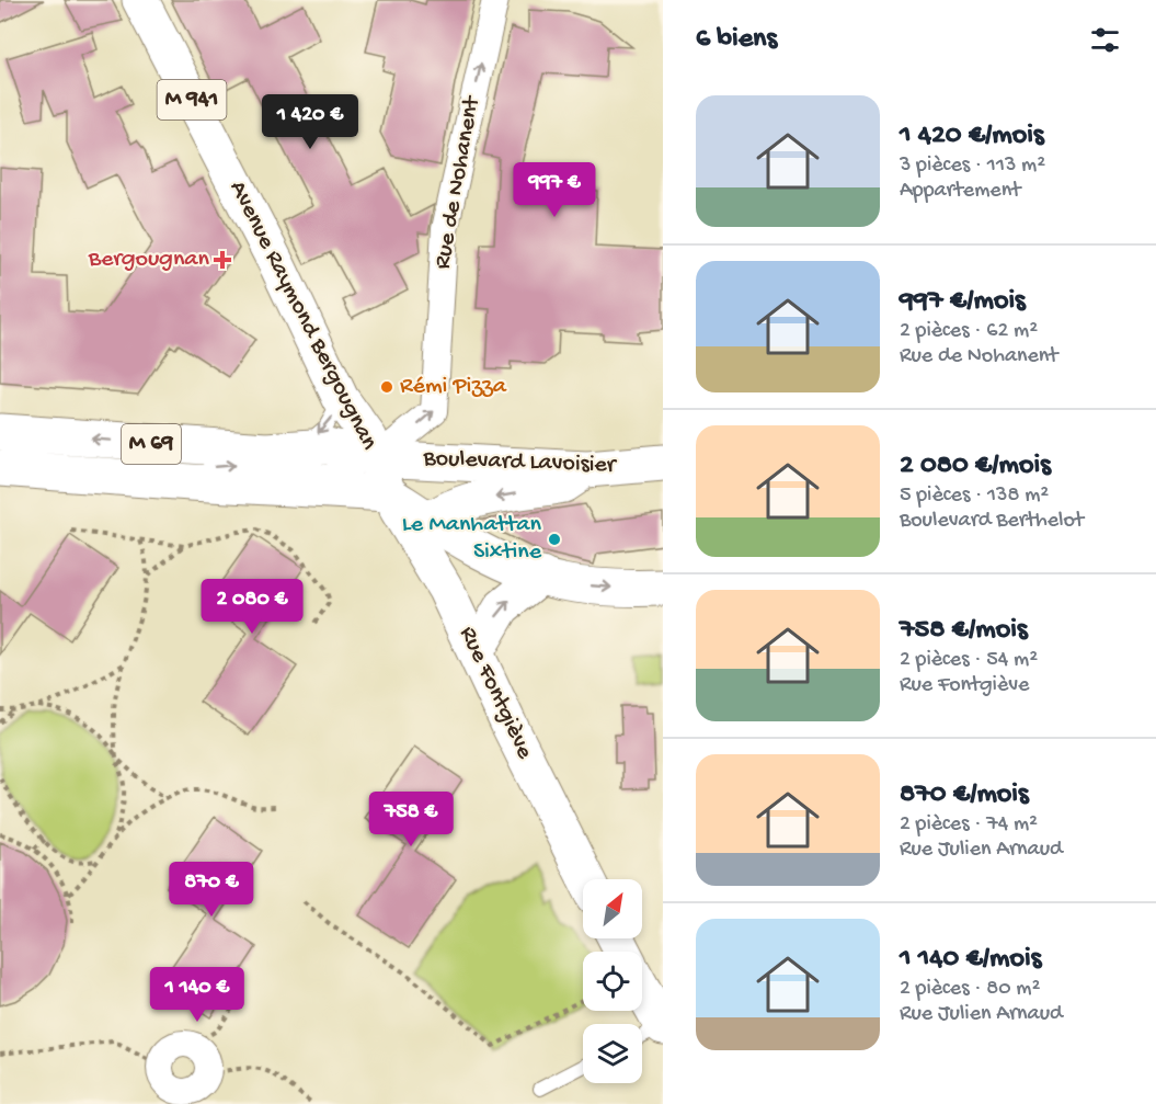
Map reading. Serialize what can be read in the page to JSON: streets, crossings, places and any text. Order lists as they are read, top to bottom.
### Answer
{
  "streets": {
    "main road": [
      "M 941",
      "Avenue Raymond Bergougnan",
      "M 69",
      "Boulevard Lavoisier",
      "Rue Fontgiève"
    ],
    "street": ["Rue de Nohanent"]
  },
  "crossings": [
    ["Rue de Nohanent", "Avenue Raymond Bergougnan"],
    ["Rue de Nohanent", "M 69"],
    ["Rue de Nohanent", "Boulevard Lavoisier"],
    ["Avenue Raymond Bergougnan", "M 69"],
    ["Avenue Raymond Bergougnan", "Boulevard Lavoisier"],
    ["M 69", "Boulevard Lavoisier"],
    ["M 69", "Rue Fontgiève"]
  ],
  "one_way": ["Rue de Nohanent"],
  "places": {
    "health": ["Bergougnan"],
    "other": ["Rémi Pizza", "Le Manhattan Sixtine"]
  },
  "north": "top right",
  "page": {
    "heading": "6 biens",
    "list": [
      {
        "name": "1 420 €/mois",
        "note": "3 pièces · 113 m² · Appartement"
      },
      {
        "name": "997 €/mois",
        "note": "2 pièces · 62 m² · Rue de Nohanent"
      },
      {
        "name": "2 080 €/mois",
        "note": "5 pièces · 138 m² · Boulevard Berthelot"
      },
      {
        "name": "758 €/mois",
        "note": "2 pièces · 54 m² · Rue Fontgiève"
      },
      {
        "name": "870 €/mois",
        "note": "2 pièces · 74 m² · Rue Julien Arnaud"
      },
      {
        "name": "1 140 €/mois",
        "note": "2 pièces · 80 m² · Rue Julien Arnaud"
      }
    ],
    "price": [
      "1 420 €",
      "997 €",
      "2 080 €",
      "758 €",
      "870 €",
      "1 140 €"
    ]
  }
}
